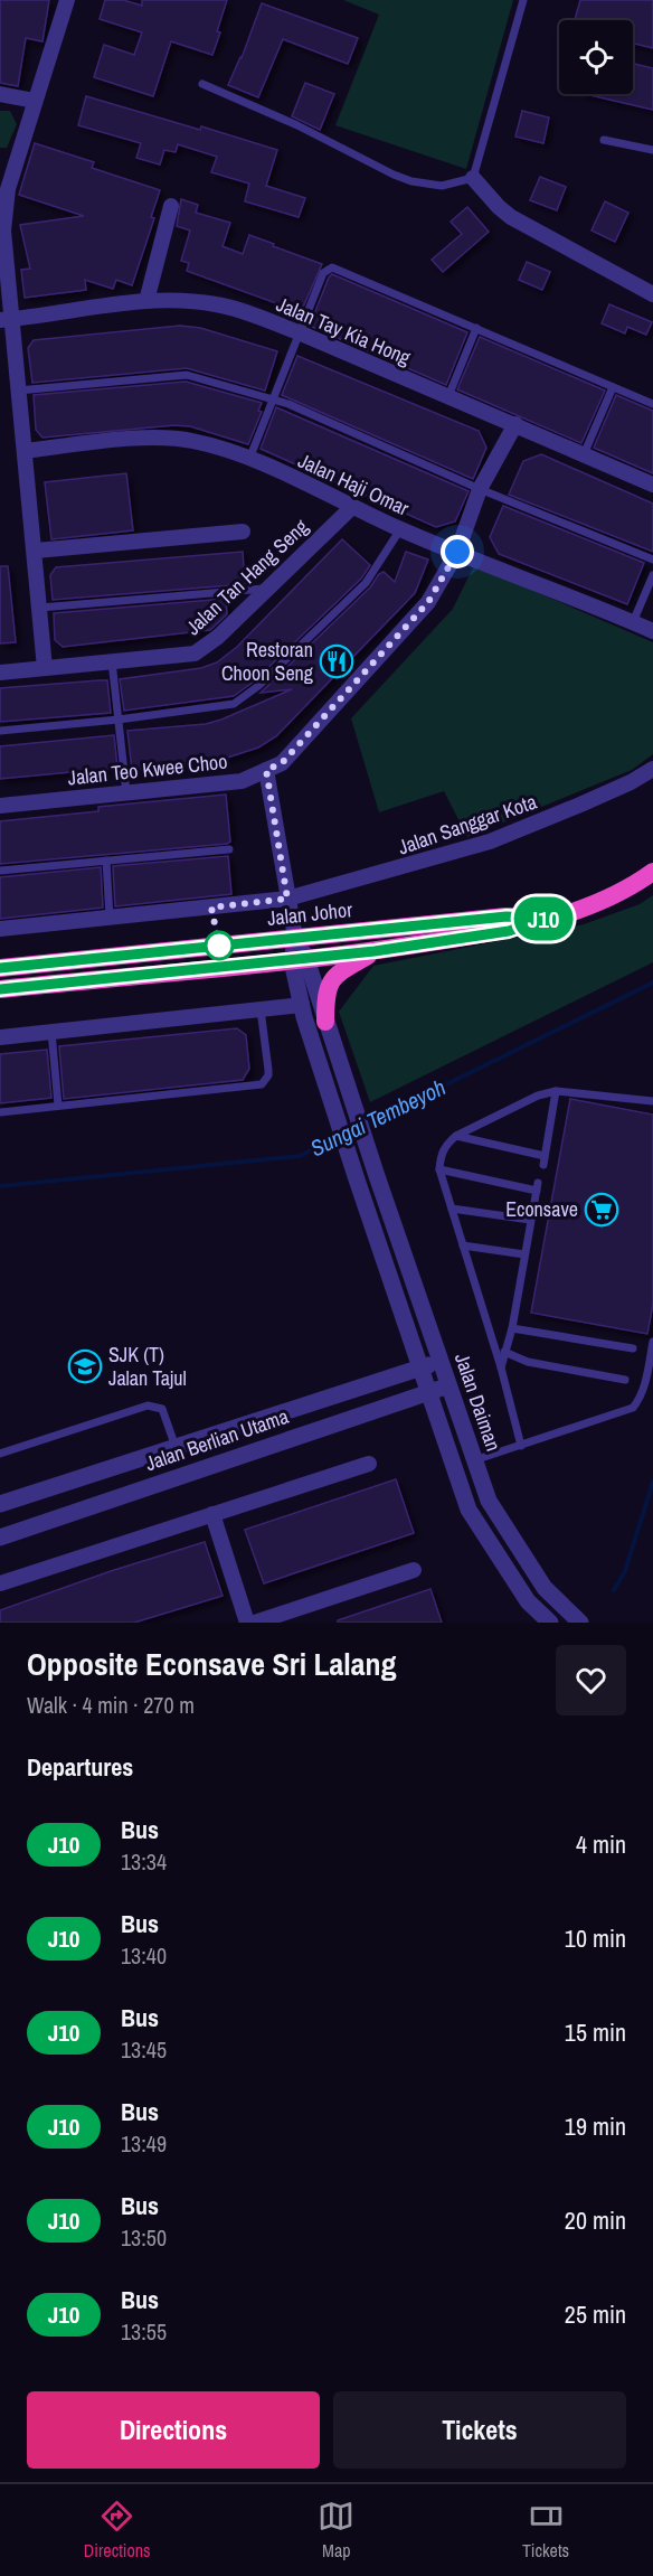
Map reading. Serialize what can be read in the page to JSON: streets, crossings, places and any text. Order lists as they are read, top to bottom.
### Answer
{
  "streets": {
    "highway": ["Jalan Johor"],
    "street": [
      "Jalan Tay Kia Hong",
      "Jalan Haji Omar",
      "Jalan Tan Hang Seng",
      "Jalan Teo Kwee Choo",
      "Jalan Sanggar Kota",
      "Jalan Daiman",
      "Jalan Berlian Utama"
    ]
  },
  "crossings": [
    ["Jalan Tay Kia Hong", "Jalan Teo Kwee Choo"],
    ["Jalan Haji Omar", "Jalan Tan Hang Seng"],
    ["Jalan Haji Omar", "Jalan Teo Kwee Choo"],
    ["Jalan Daiman", "Jalan Berlian Utama"]
  ],
  "water": ["Sungai Tembeyoh"],
  "places": {
    "restaurant": ["Restoran Choon Seng"],
    "supermarket": ["Econsave"],
    "school or university": ["SJK (T) Jalan Tajul"]
  },
  "lines": ["bus line J10"],
  "page": {
    "on_map": "J10",
    "heading": [
      ["Opposite Econsave Sri Lalang", "Walk · 4 min · 270 m"],
      "Departures"
    ],
    "list": [
      {
        "mark": "J10",
        "name": "Bus",
        "note": "13:34",
        "value": "4 min"
      },
      {
        "mark": "J10",
        "name": "Bus",
        "note": "13:40",
        "value": "10 min"
      },
      {
        "mark": "J10",
        "name": "Bus",
        "note": "13:45",
        "value": "15 min"
      },
      {
        "mark": "J10",
        "name": "Bus",
        "note": "13:49",
        "value": "19 min"
      },
      {
        "mark": "J10",
        "name": "Bus",
        "note": "13:50",
        "value": "20 min"
      },
      {
        "mark": "J10",
        "name": "Bus",
        "note": "13:55",
        "value": "25 min"
      }
    ],
    "buttons": ["Directions", "Tickets"],
    "tabs": ["Directions", "Map", "Tickets"]
  }
}
